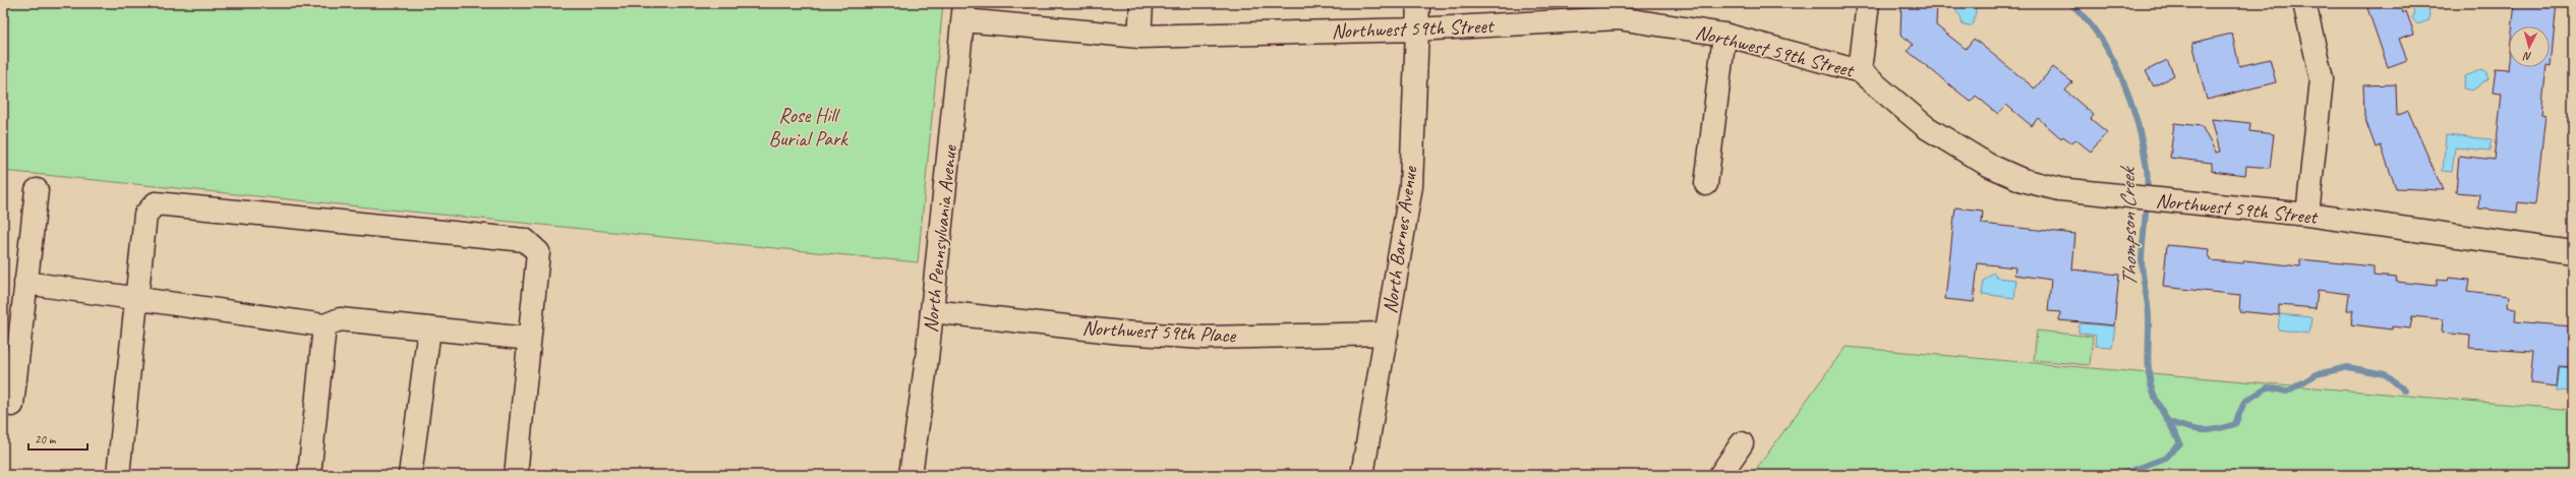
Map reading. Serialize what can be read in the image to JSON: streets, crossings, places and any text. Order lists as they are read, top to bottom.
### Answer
{
  "streets": {
    "street": [
      "Northwest 59th Street",
      "North Pennsylvania Avenue",
      "North Barnes Avenue",
      "Northwest 59th Place"
    ]
  },
  "crossings": [
    ["Northwest 59th Street", "North Pennsylvania Avenue"],
    ["Northwest 59th Street", "North Barnes Avenue"],
    ["North Pennsylvania Avenue", "Northwest 59th Place"],
    ["North Barnes Avenue", "Northwest 59th Place"]
  ],
  "water": ["Thompson Creek"],
  "parks": ["Rose Hill Burial Park"],
  "scale_bar": "20 m",
  "north": "bottom"
}
